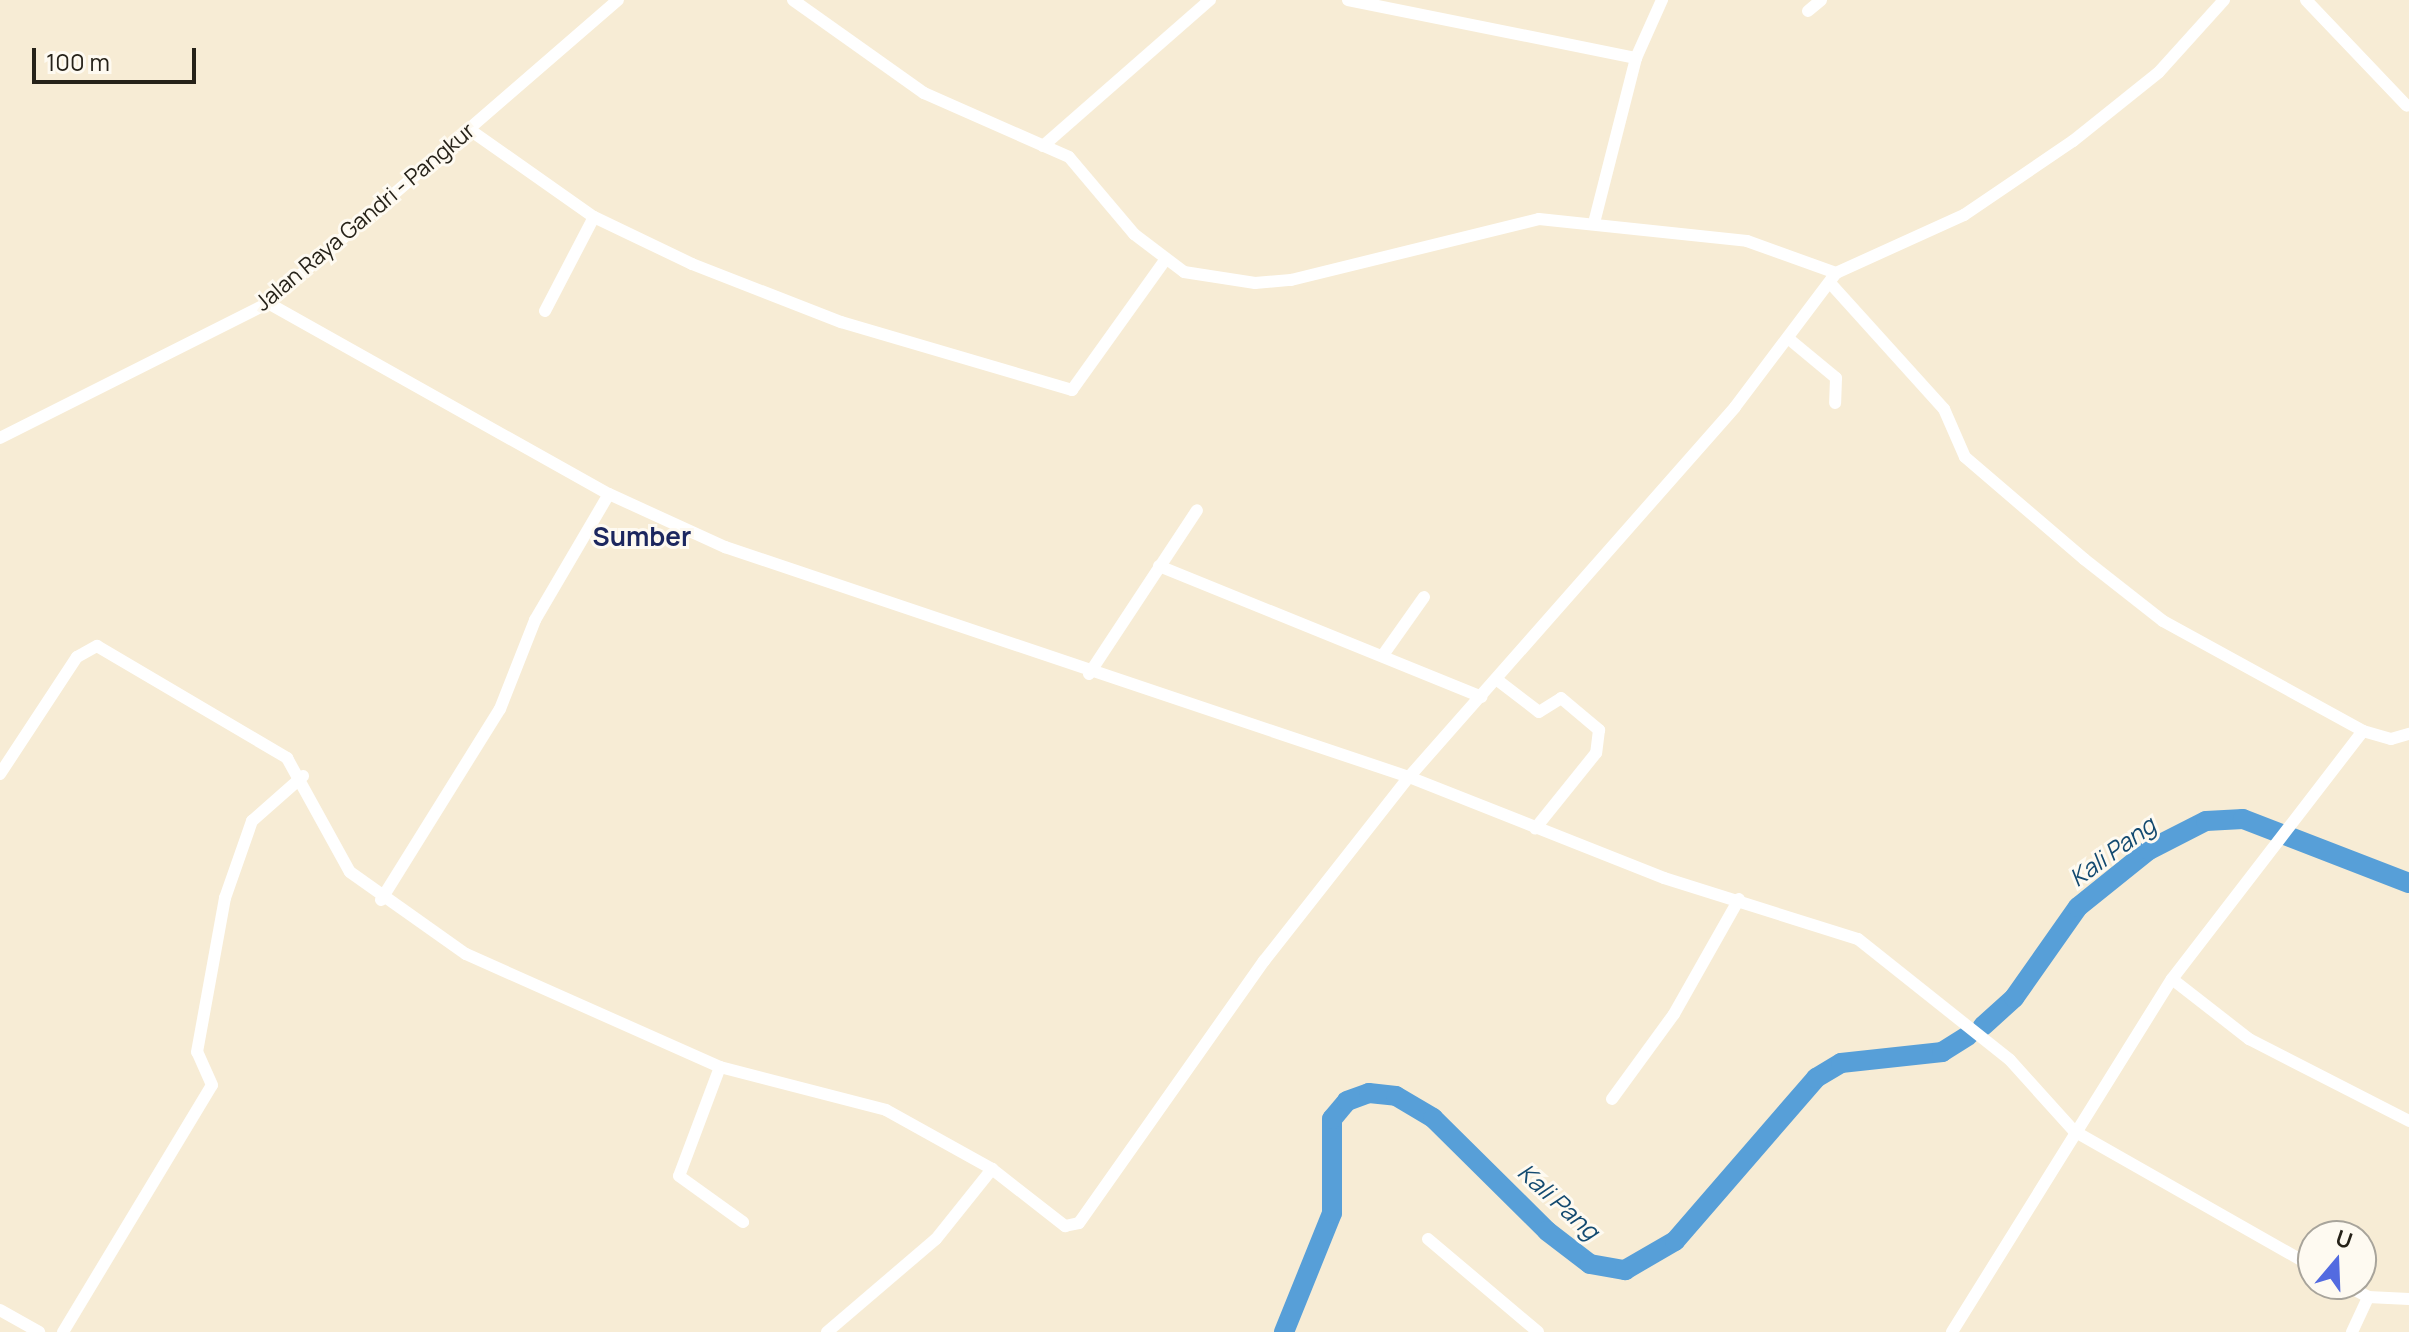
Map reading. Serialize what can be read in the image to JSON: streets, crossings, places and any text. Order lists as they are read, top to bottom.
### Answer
{
  "streets": {
    "street": ["Jalan Raya Gandri - Pangkur"]
  },
  "districts": ["Sumber"],
  "water": ["Kali Pang"],
  "scale_bar": "100 m",
  "north": "top"
}
